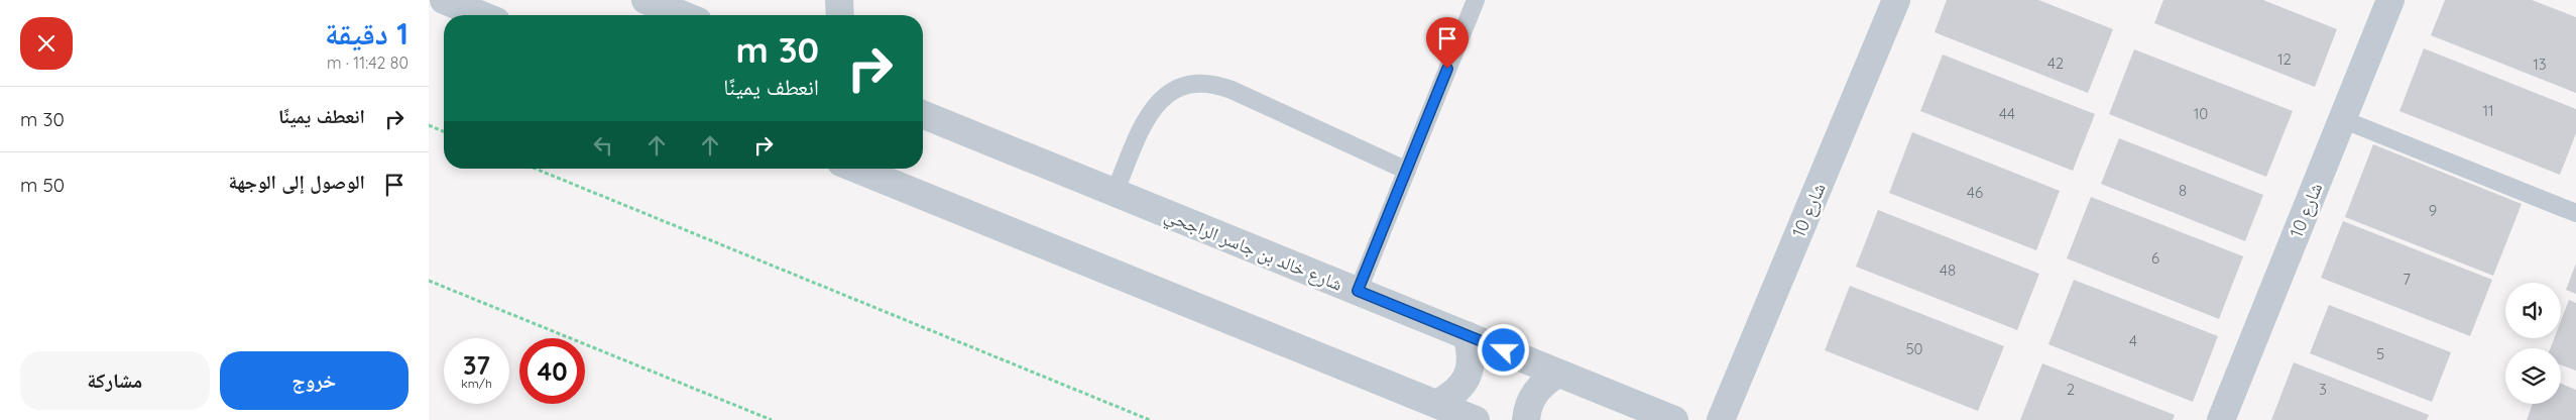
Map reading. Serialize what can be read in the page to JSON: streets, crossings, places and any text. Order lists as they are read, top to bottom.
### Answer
{
  "streets": {
    "street": ["شارع 10", "شارع خالد بن جاسر الراجحي"]
  },
  "house_numbers": [
    "12",
    "42",
    "13",
    "11",
    "44",
    "10",
    "8",
    "46",
    "9",
    "6",
    "48",
    "7",
    "4",
    "50",
    "5",
    "2",
    "3"
  ],
  "page": {
    "heading": ["1 دقيقة", "80 m · 11:42"],
    "turn": ["30 m", "انعطف يمينًا"],
    "list": [
      {
        "name": "انعطف يمينًا",
        "value": "30 m"
      },
      {
        "name": "الوصول إلى الوجهة",
        "value": "50 m"
      }
    ],
    "speed": "37 km/h",
    "limit": "40",
    "buttons": ["خروج", "مشاركة"]
  }
}
